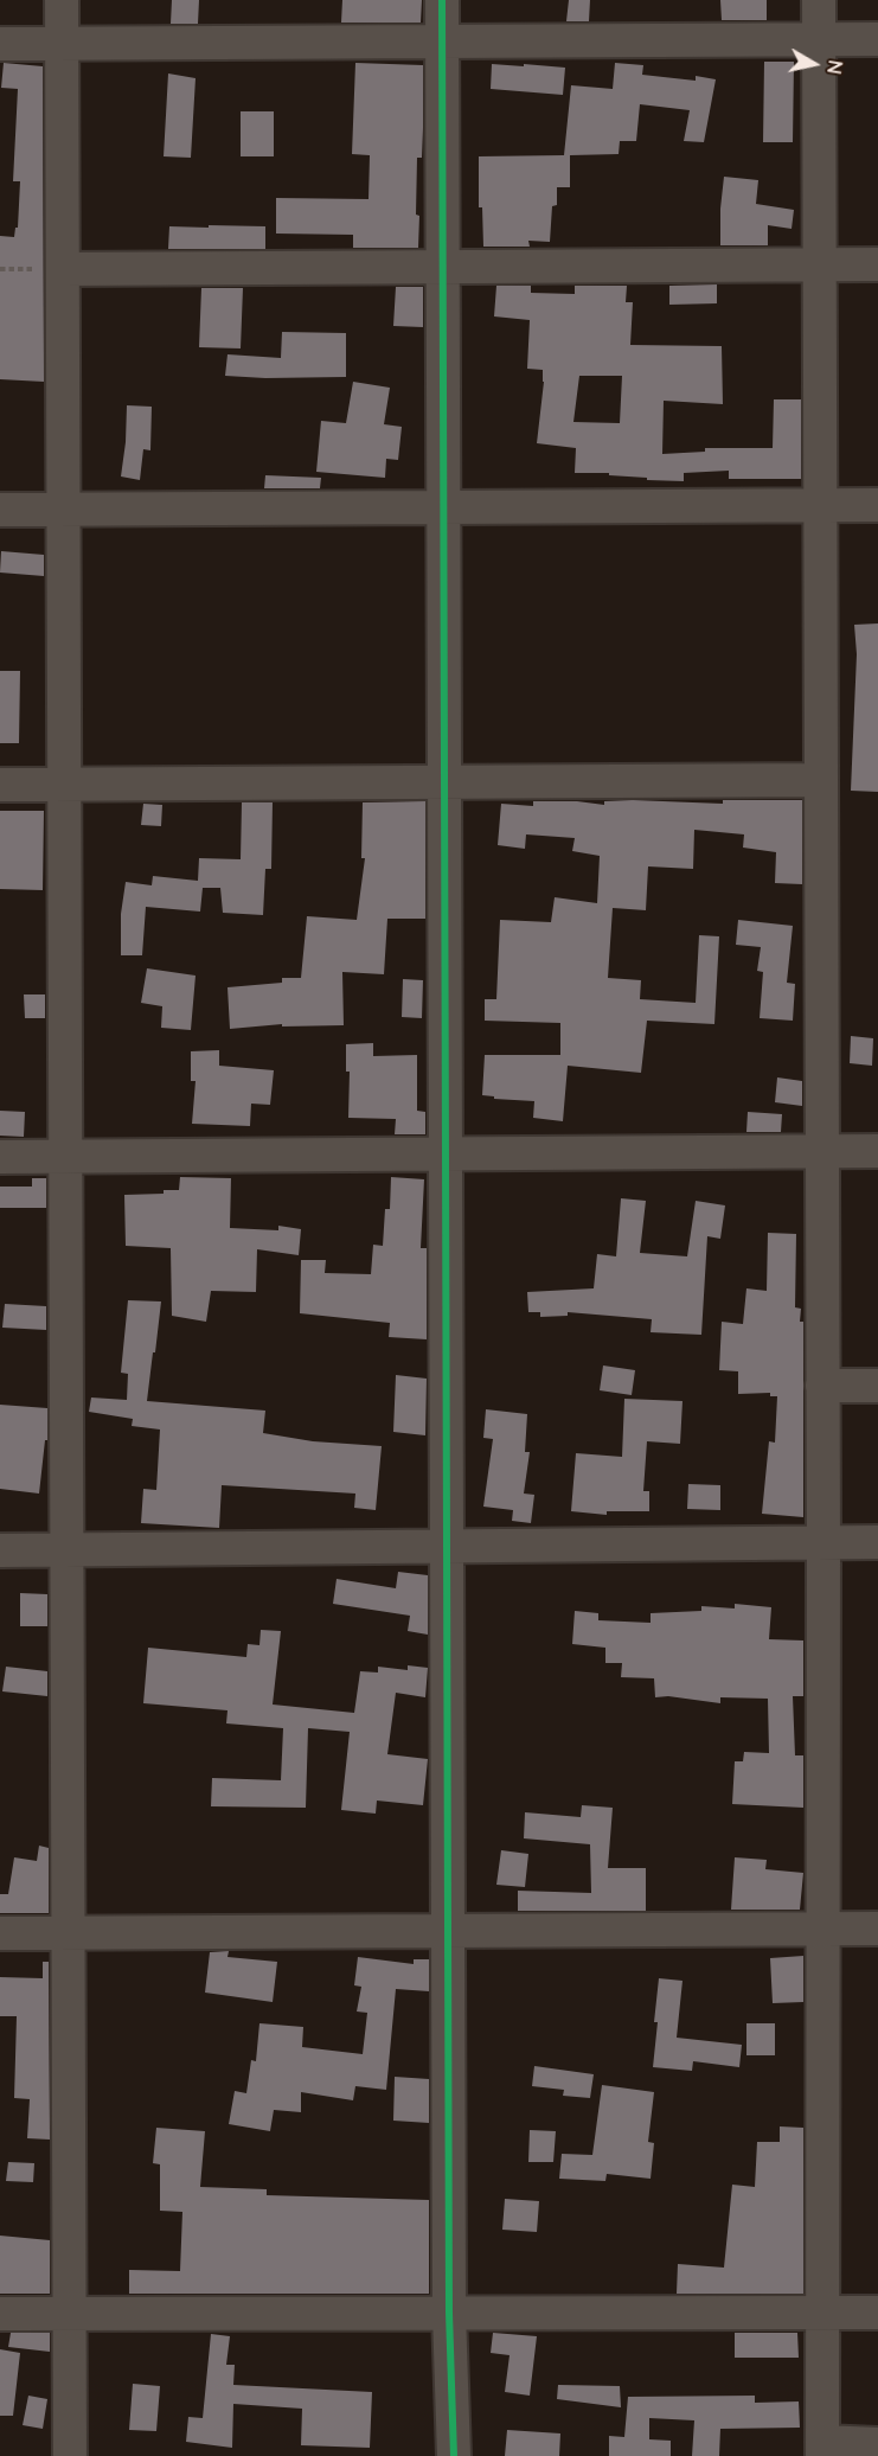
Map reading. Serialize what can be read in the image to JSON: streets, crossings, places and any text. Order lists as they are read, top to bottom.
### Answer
{
  "north": "right"
}
